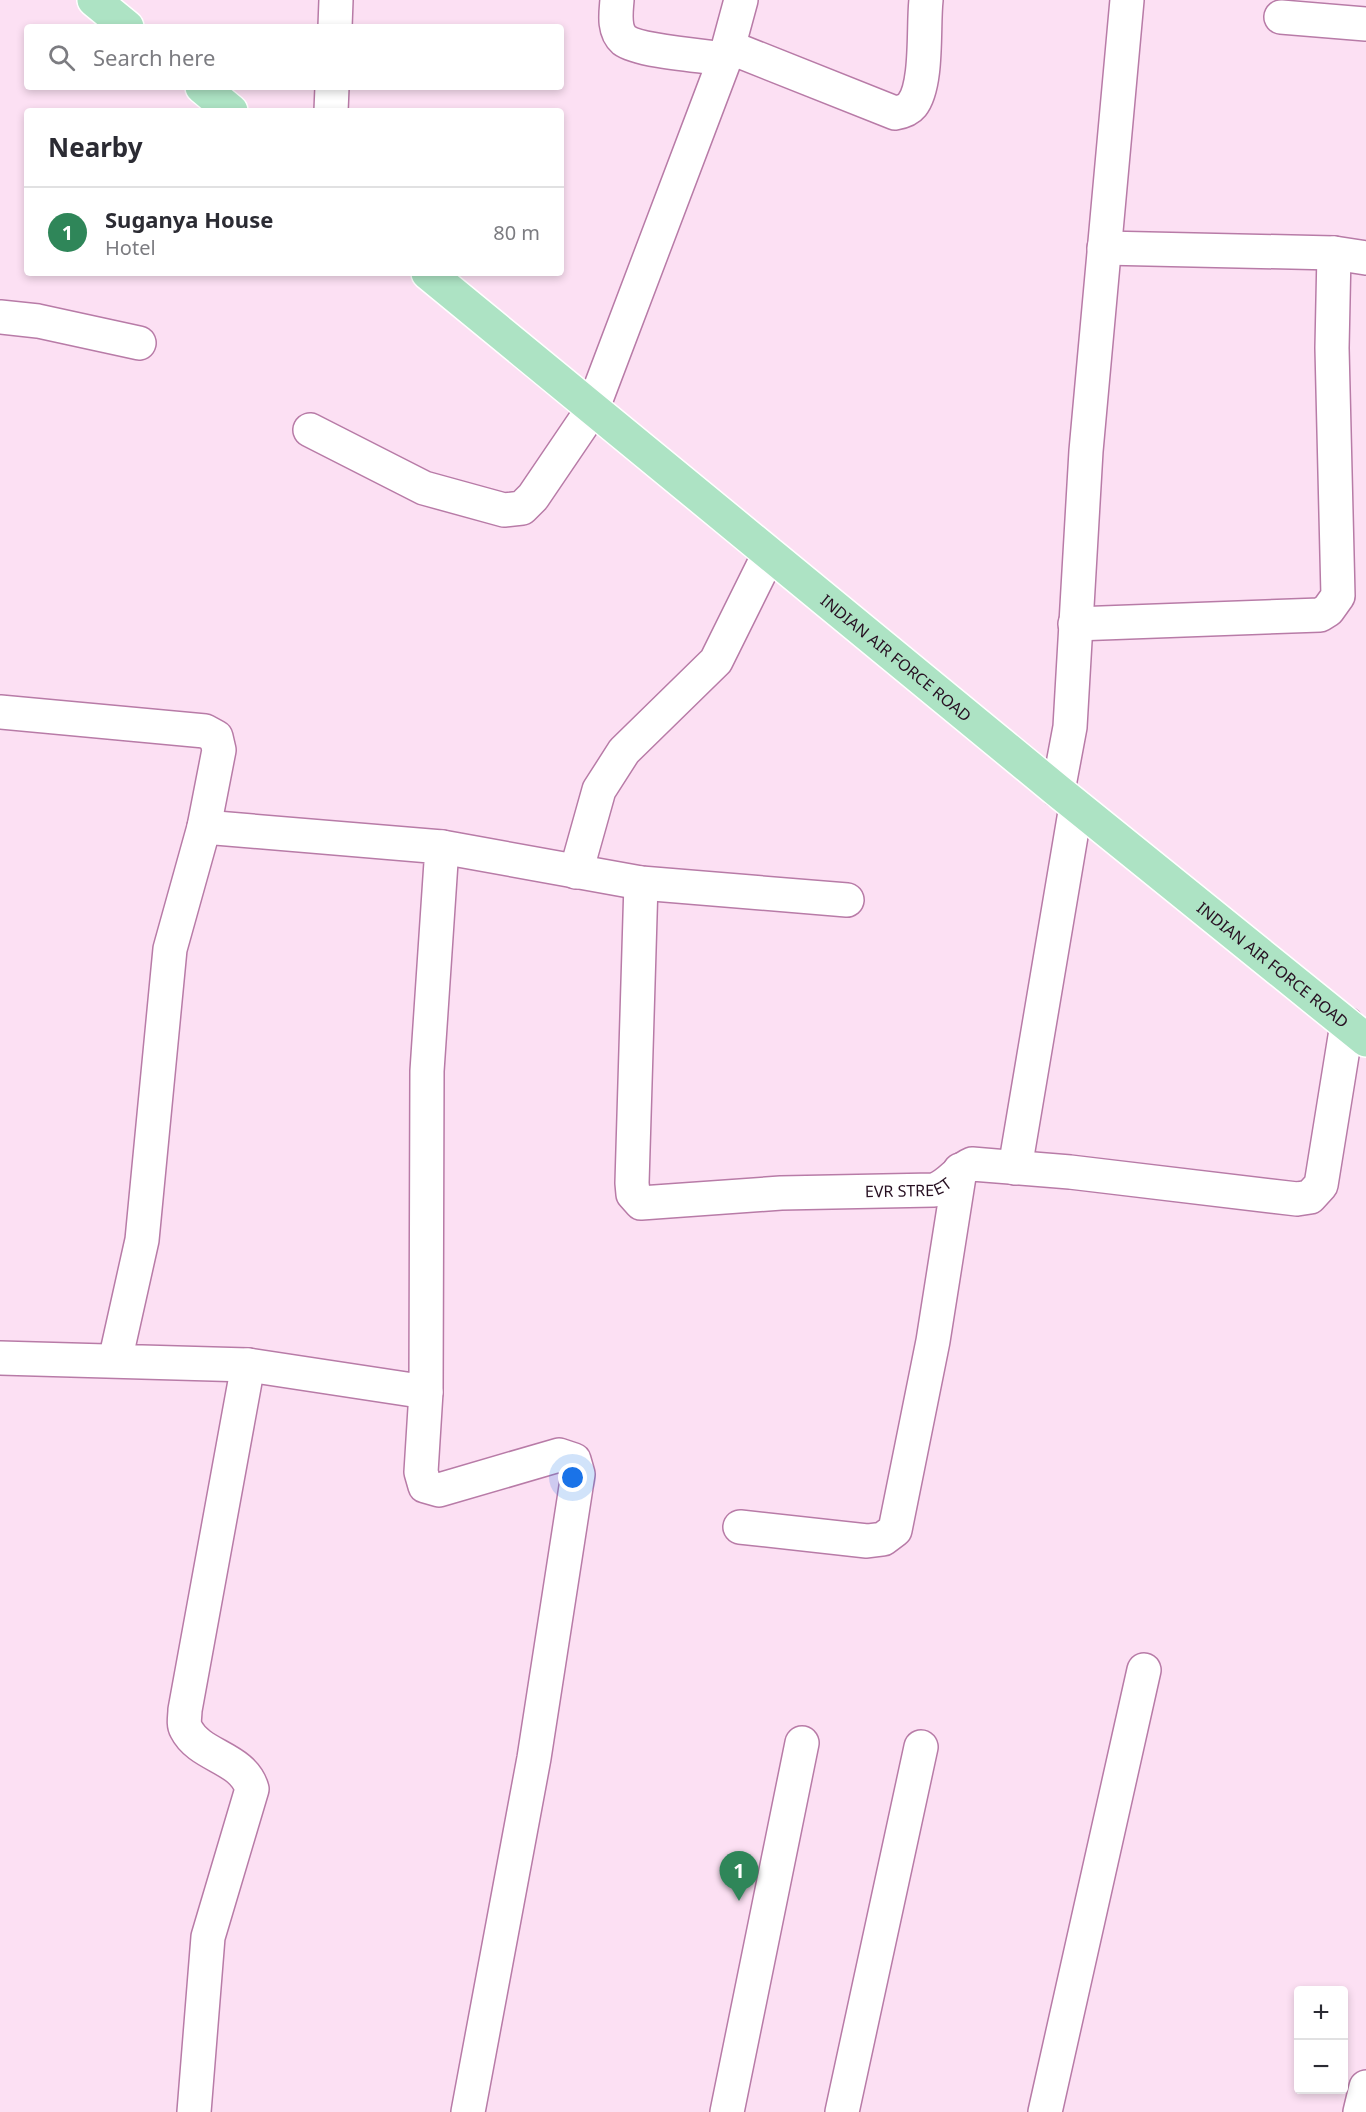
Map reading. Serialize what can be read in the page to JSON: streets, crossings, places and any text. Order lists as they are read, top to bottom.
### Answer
{
  "streets": {
    "main road": ["INDIAN AIR FORCE ROAD"],
    "street": ["EVR STREET"]
  },
  "crossings": [
    ["INDIAN AIR FORCE ROAD", "EVR STREET"]
  ],
  "page": {
    "search": "Search here",
    "heading": "Nearby",
    "list": [
      {
        "mark": "1",
        "name": "Suganya House",
        "note": "Hotel",
        "value": "80 m"
      }
    ],
    "pins": "1",
    "map_buttons": ["+", "−"]
  }
}
